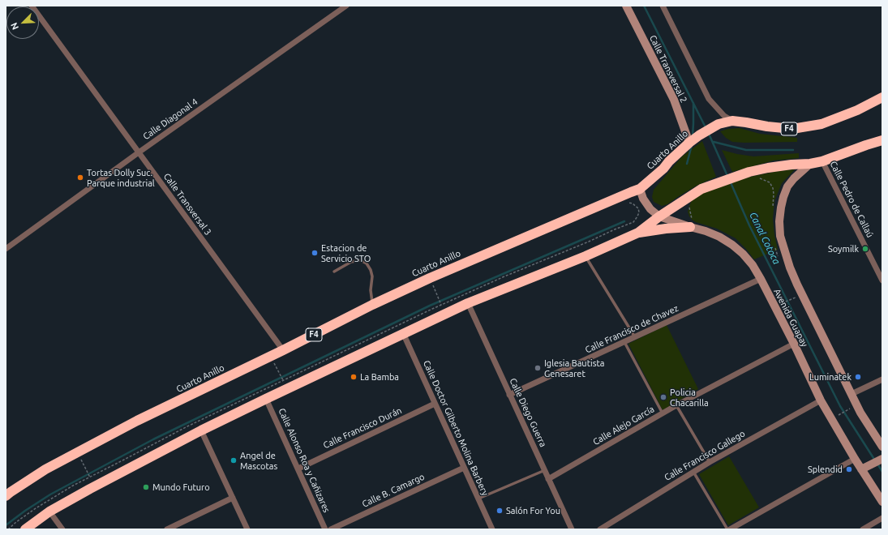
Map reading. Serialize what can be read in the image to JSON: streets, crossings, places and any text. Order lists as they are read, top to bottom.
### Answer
{
  "streets": {
    "highway": ["F4", "Cuarto Anillo"],
    "main road": ["Calle Transversal 2", "Avenida Guapay"],
    "street": [
      "Calle Diagonal 4",
      "Calle Pedro de Callaú",
      "Calle Transversal 3",
      "Calle Francisco de Chavez",
      "Calle Diego Guerra",
      "Calle Alejo García",
      "Calle Francisco Durán",
      "Calle Doctor Gilberto Molina Barbery",
      "Calle Francisco Gallego",
      "Calle Alonso Roa y Cañizares",
      "Calle B. Camargo"
    ]
  },
  "crossings": [
    ["Calle Transversal 2", "Cuarto Anillo"],
    ["Calle Diagonal 4", "Calle Transversal 3"],
    ["Cuarto Anillo", "Calle Transversal 3"],
    ["Cuarto Anillo", "Avenida Guapay"],
    ["Avenida Guapay", "Calle Francisco de Chavez"],
    ["Avenida Guapay", "Calle Alejo García"],
    ["Avenida Guapay", "Calle Francisco Gallego"],
    ["Calle Francisco de Chavez", "Calle Diego Guerra"],
    ["Calle Diego Guerra", "Calle Alejo García"],
    ["Calle Francisco Durán", "Calle Doctor Gilberto Molina Barbery"],
    ["Calle Francisco Durán", "Calle Alonso Roa y Cañizares"],
    ["Calle Doctor Gilberto Molina Barbery", "Calle B. Camargo"]
  ],
  "water": ["Canal Cotoca"],
  "places": [
    "Tortas Dolly Suc. Parque industrial",
    "Soymilk",
    "Estacion de Servicio STO",
    "Iglesia Bautista Genesaret",
    "La Bamba",
    "Luminatek",
    "Policia Chacarilla",
    "Angel de Mascotas",
    "Splendid",
    "Mundo Futuro",
    "Salón For You"
  ],
  "north": "bottom left"
}
